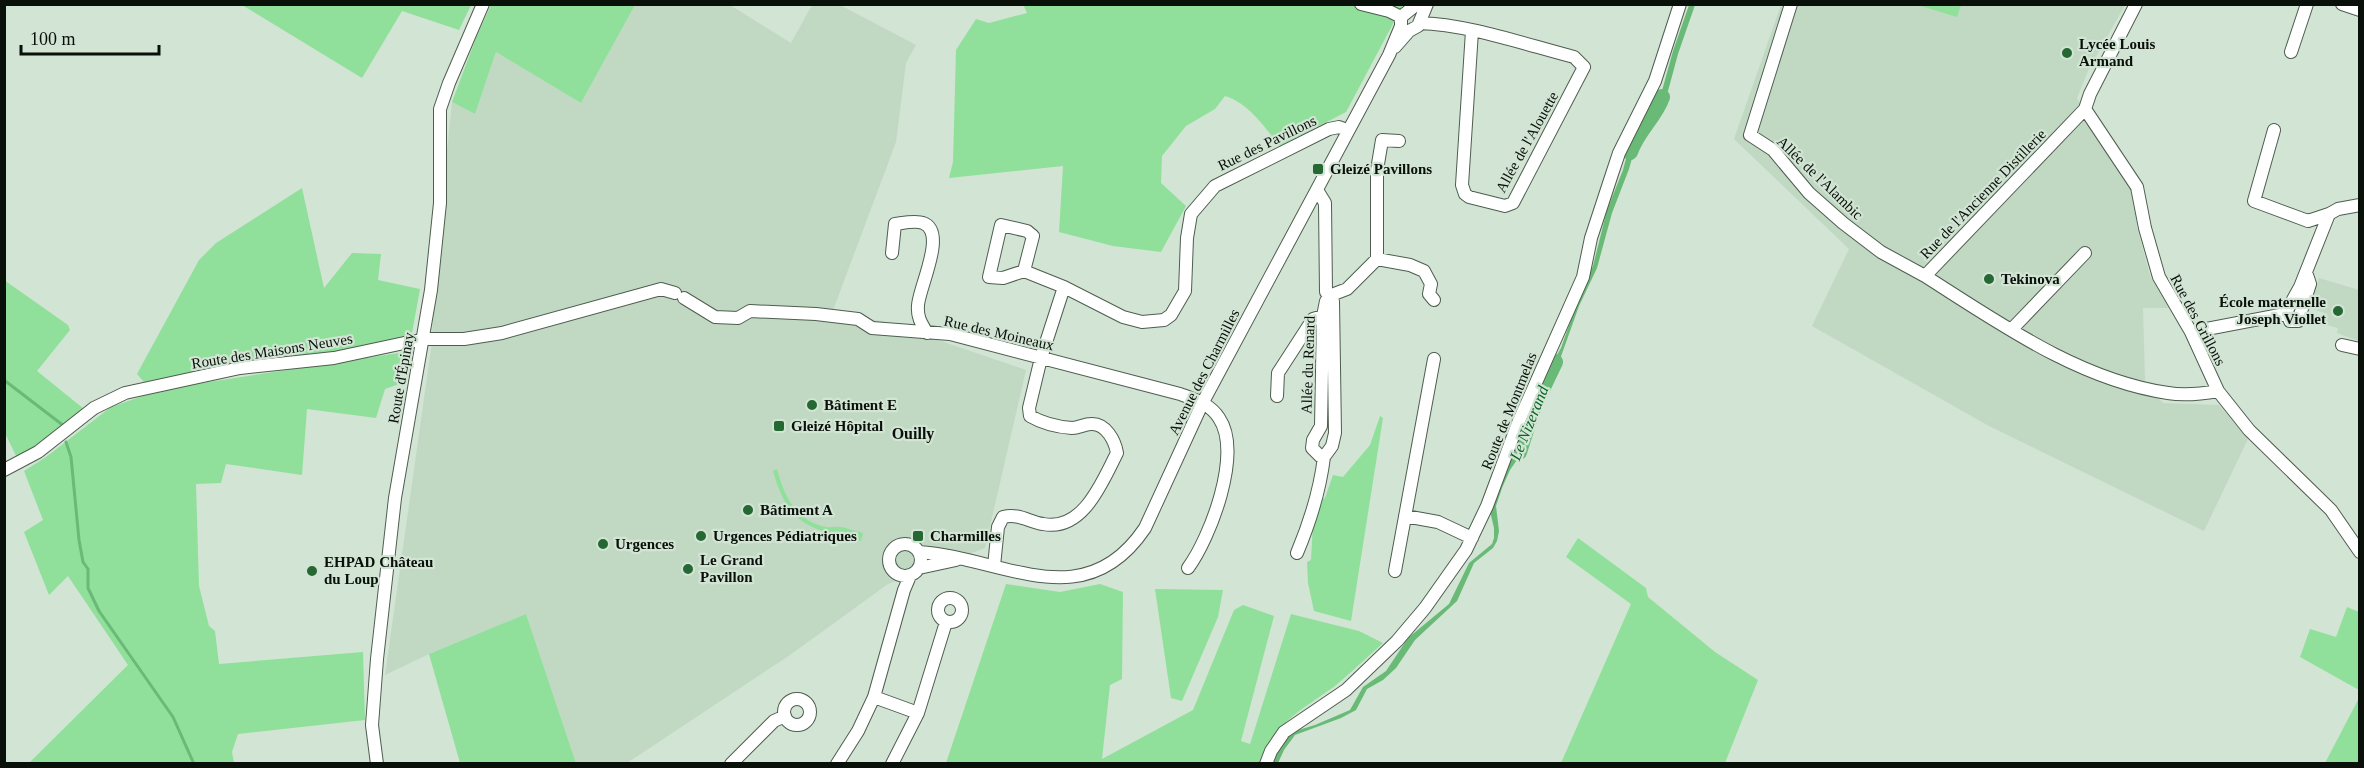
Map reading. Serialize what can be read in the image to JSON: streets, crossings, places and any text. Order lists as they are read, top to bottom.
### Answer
{
  "streets": {
    "street": [
      "Allée de l'Alouette",
      "Rue des Pavillons",
      "Allée de l'Alambic",
      "Rue de l'Ancienne Distillerie",
      "Rue des Grillons",
      "Rue des Moineaux",
      "Route des Maisons Neuves",
      "Allée du Renard",
      "Avenue des Charmilles",
      "Route d'Épinay",
      "Route de Montmelas"
    ]
  },
  "crossings": [
    ["Rue des Pavillons", "Avenue des Charmilles"],
    ["Allée de l'Alambic", "Rue de l'Ancienne Distillerie"],
    ["Rue de l'Ancienne Distillerie", "Rue des Grillons"],
    ["Rue des Moineaux", "Route des Maisons Neuves"],
    ["Rue des Moineaux", "Avenue des Charmilles"],
    ["Rue des Moineaux", "Route d'Épinay"],
    ["Route des Maisons Neuves", "Route d'Épinay"],
    ["Allée du Renard", "Avenue des Charmilles"]
  ],
  "districts": ["Ouilly"],
  "water": ["Le Nizerand"],
  "places": {
    "other": [
      "Lycée Louis Armand",
      "Tekinova",
      "École maternelle Joseph Viollet",
      "Bâtiment E",
      "Bâtiment A",
      "Urgences Pédiatriques",
      "Urgences",
      "Le Grand Pavillon",
      "EHPAD Château du Loup"
    ],
    "transit": ["Gleizé Pavillons", "Gleizé Hôpital", "Charmilles"]
  },
  "scale_bar": "100 m"
}
